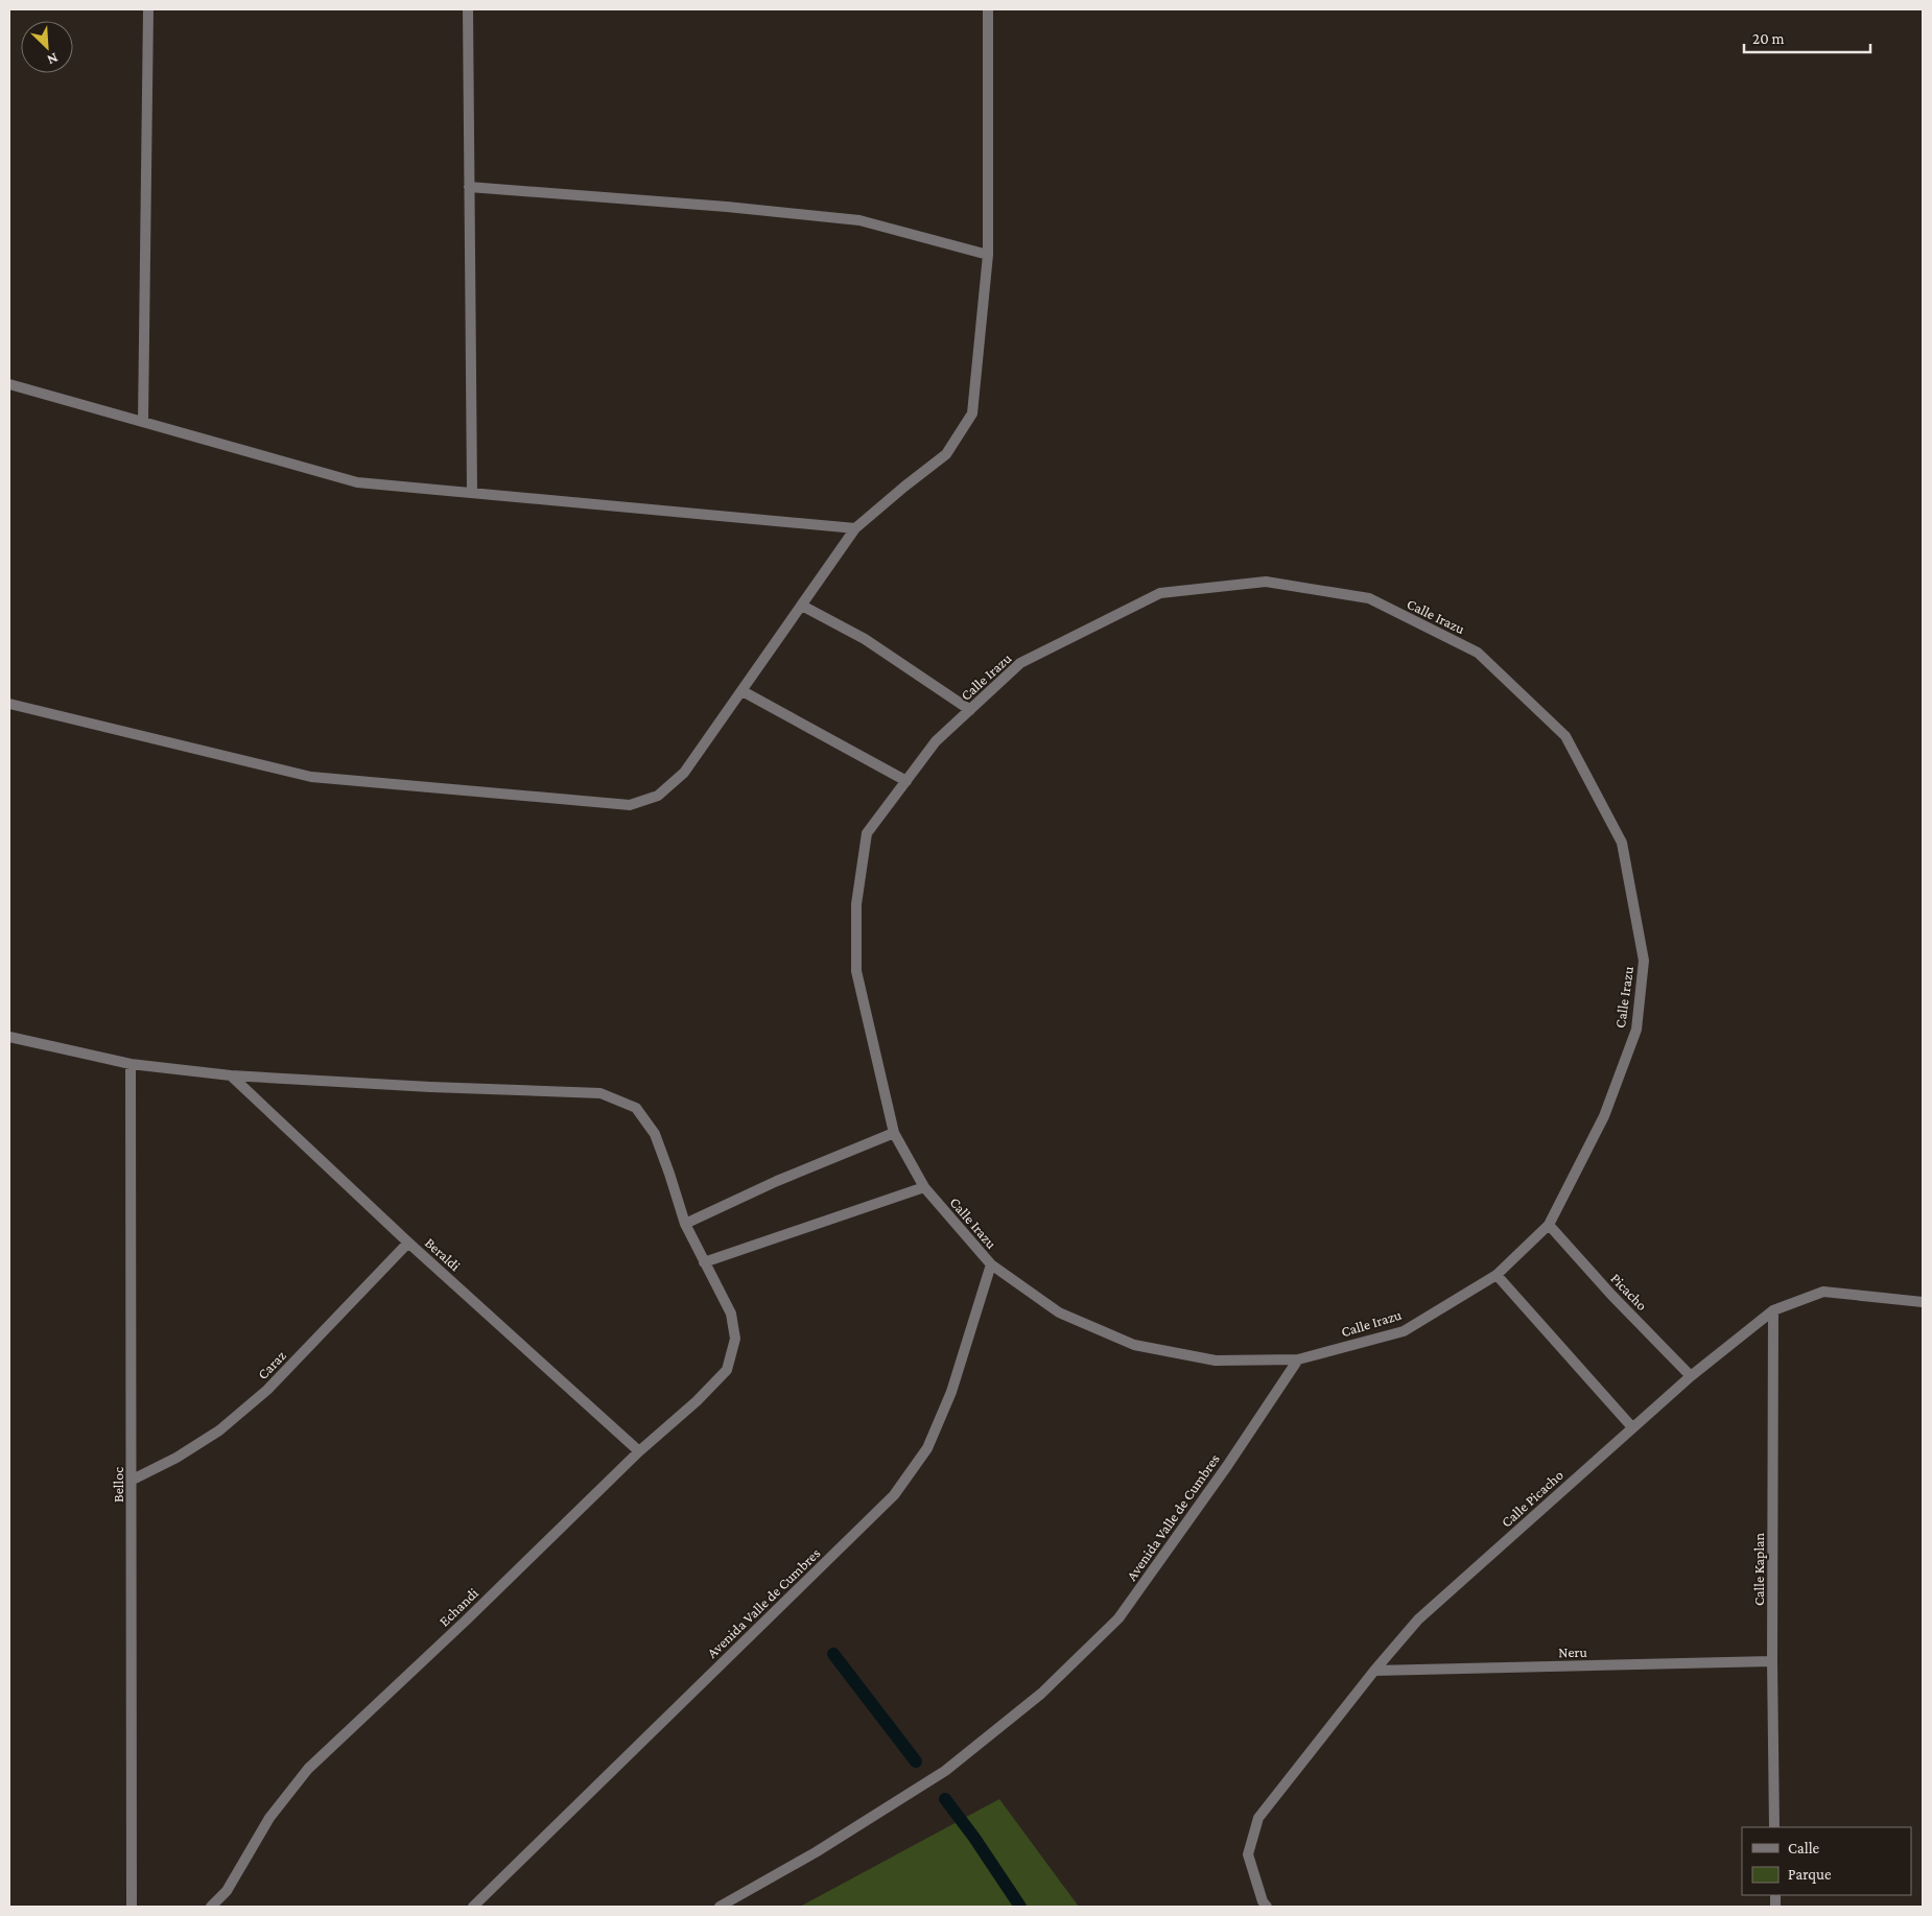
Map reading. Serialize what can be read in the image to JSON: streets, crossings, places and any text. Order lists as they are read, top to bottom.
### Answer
{
  "streets": {
    "street": [
      "Calle Irazu",
      "Beraldi",
      "Picacho",
      "Caraz",
      "Belloc",
      "Calle Picacho",
      "Avenida Valle de Cumbres",
      "Calle Kaplan",
      "Echandi",
      "Neru"
    ]
  },
  "crossings": [
    ["Calle Irazu", "Picacho"],
    ["Calle Irazu", "Avenida Valle de Cumbres"],
    ["Beraldi", "Caraz"],
    ["Beraldi", "Echandi"],
    ["Picacho", "Calle Picacho"],
    ["Caraz", "Belloc"],
    ["Calle Picacho", "Calle Kaplan"],
    ["Calle Picacho", "Neru"],
    ["Calle Kaplan", "Neru"]
  ],
  "legend": ["Calle", "Parque"],
  "scale_bar": "20 m",
  "north": "bottom right"
}
